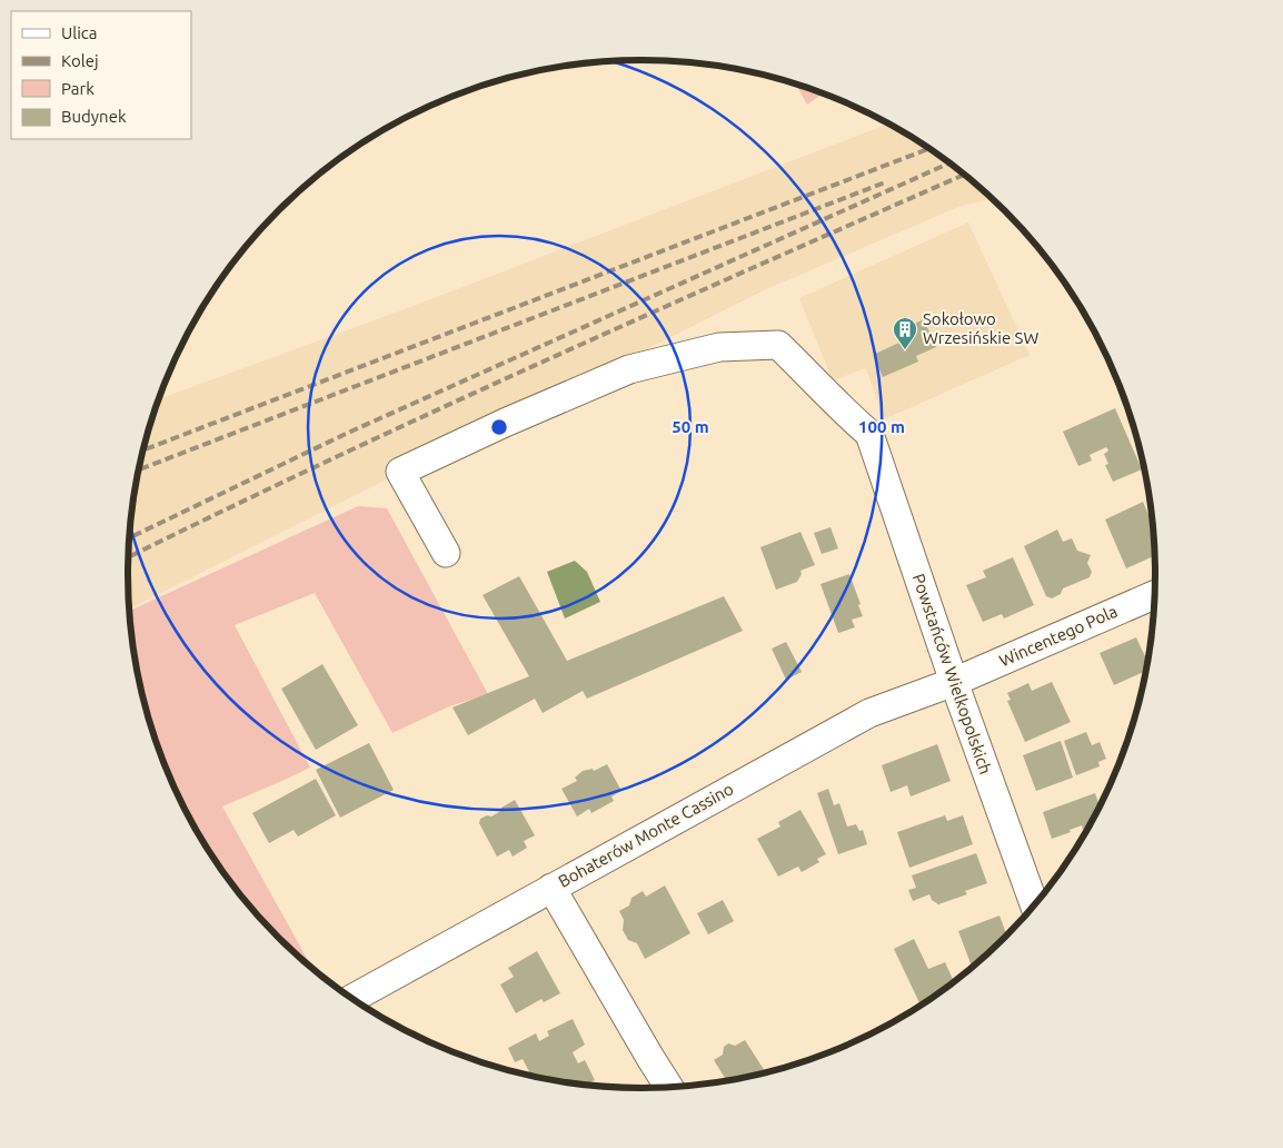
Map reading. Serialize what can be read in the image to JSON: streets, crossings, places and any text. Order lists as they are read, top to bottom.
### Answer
{
  "streets": {
    "street": ["Wincentego Pola", "Powstańców Wielkopolskich", "Bohaterów Monte Cassino"]
  },
  "crossings": [
    ["Wincentego Pola", "Powstańców Wielkopolskich"],
    ["Wincentego Pola", "Bohaterów Monte Cassino"],
    ["Powstańców Wielkopolskich", "Bohaterów Monte Cassino"]
  ],
  "places": {
    "building": ["Sokołowo Wrzesińskie SW"]
  },
  "legend": [
    "Ulica",
    "Kolej",
    "Park",
    "Budynek"
  ],
  "rings": ["50 m", "100 m"]
}
